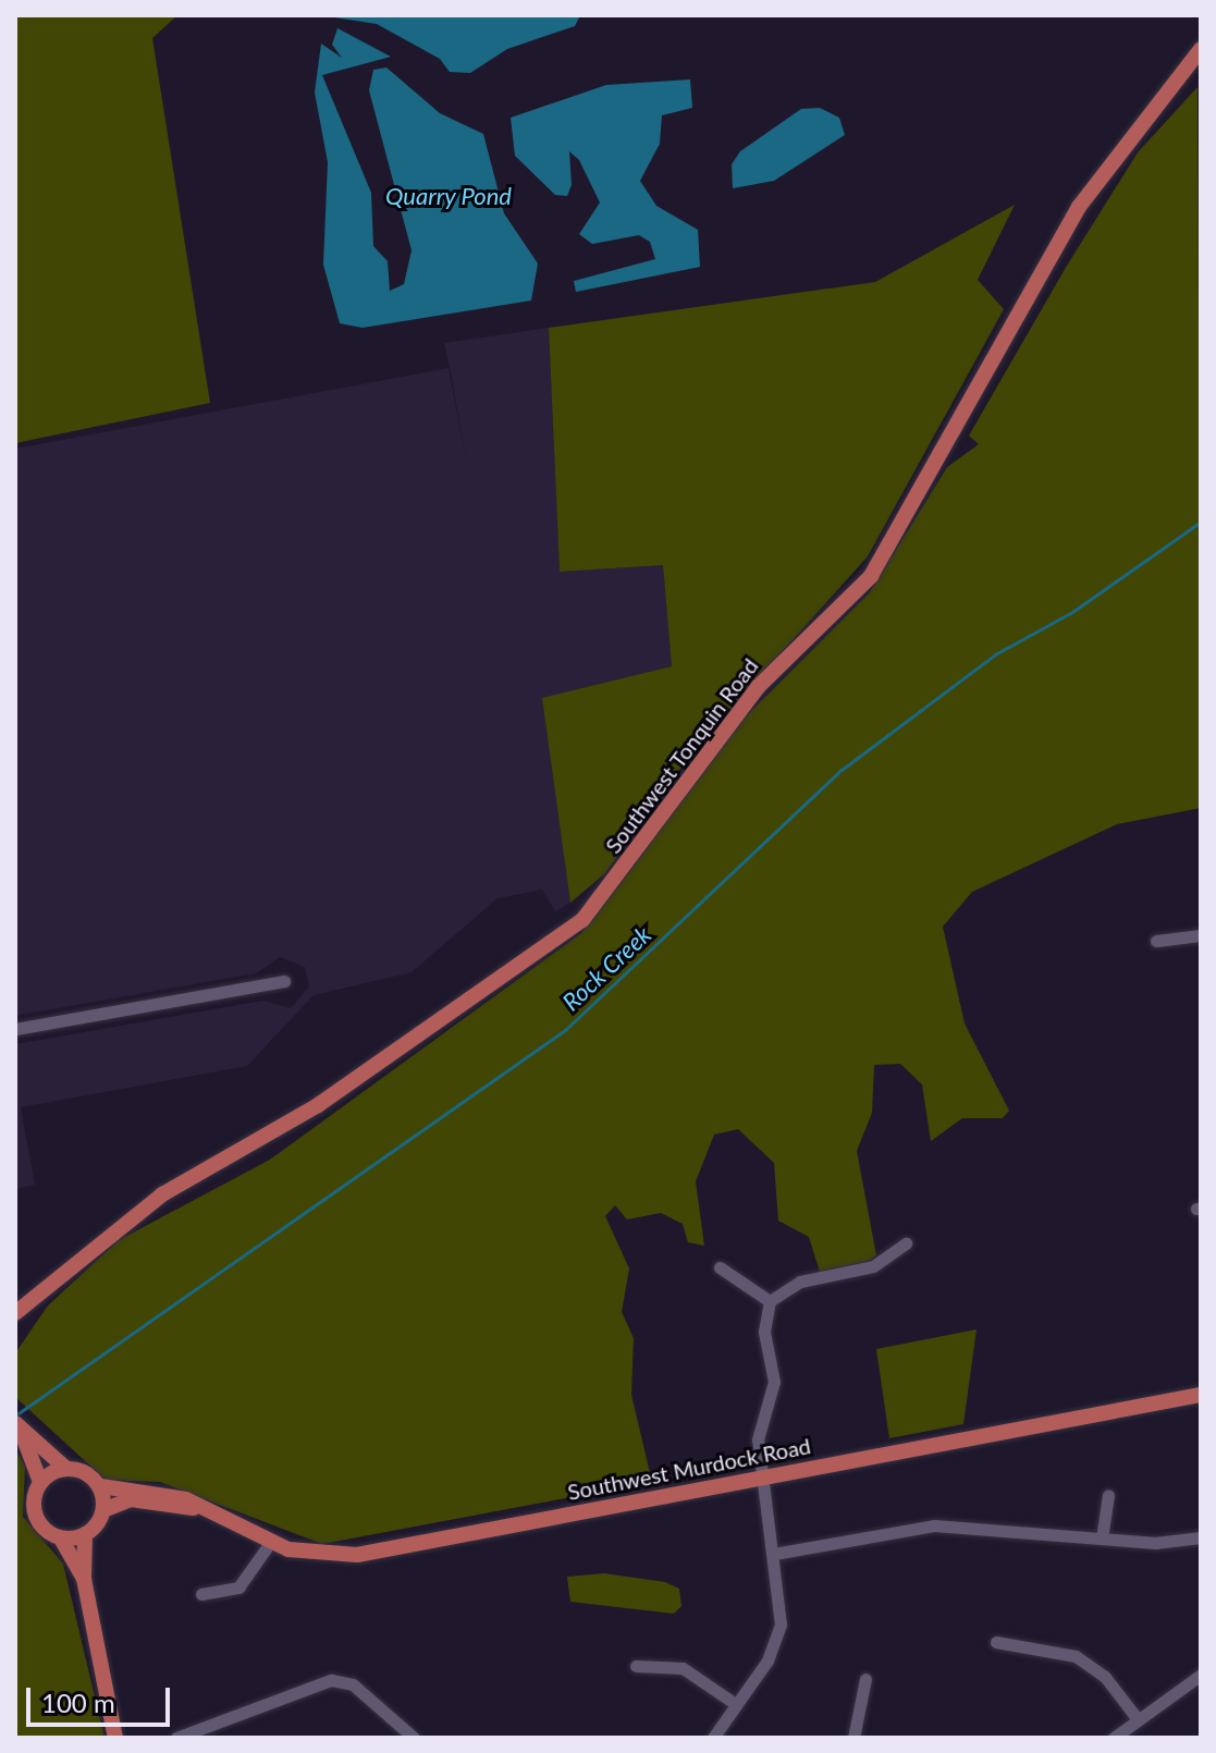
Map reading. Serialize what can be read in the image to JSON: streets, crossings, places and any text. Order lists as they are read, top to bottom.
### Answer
{
  "streets": {
    "main road": ["Southwest Tonquin Road", "Southwest Murdock Road"]
  },
  "water": ["Quarry Pond", "Rock Creek"],
  "scale_bar": "100 m"
}
